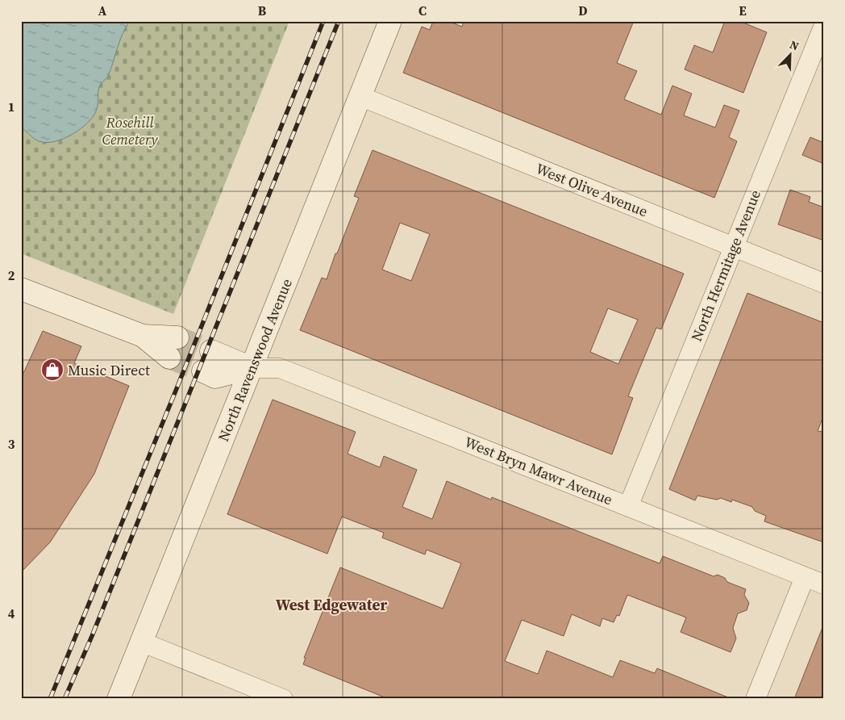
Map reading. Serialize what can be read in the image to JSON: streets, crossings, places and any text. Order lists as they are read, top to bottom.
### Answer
{
  "streets": {
    "street": [
      "West Olive Avenue",
      "North Hermitage Avenue",
      "North Ravenswood Avenue",
      "West Bryn Mawr Avenue"
    ]
  },
  "crossings": [
    ["West Olive Avenue", "North Hermitage Avenue"],
    ["West Olive Avenue", "North Ravenswood Avenue"],
    ["North Hermitage Avenue", "West Bryn Mawr Avenue"],
    ["North Ravenswood Avenue", "West Bryn Mawr Avenue"]
  ],
  "districts": ["West Edgewater"],
  "parks": ["Rosehill Cemetery"],
  "places": {
    "shop": ["Music Direct"]
  },
  "north": "top right",
  "grid": {
    "columns": [
      "A",
      "B",
      "C",
      "D",
      "E"
    ],
    "rows": [
      "1",
      "2",
      "3",
      "4"
    ]
  }
}
